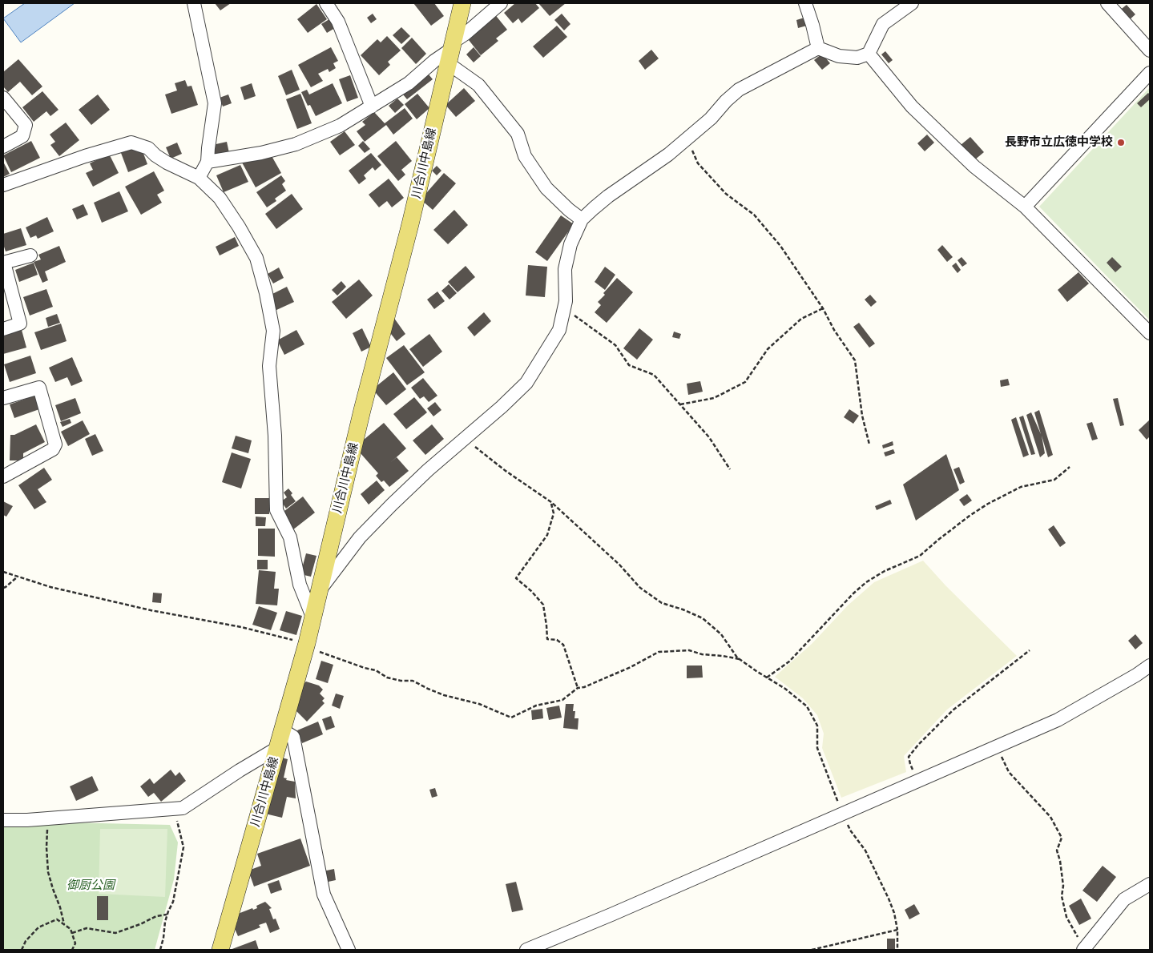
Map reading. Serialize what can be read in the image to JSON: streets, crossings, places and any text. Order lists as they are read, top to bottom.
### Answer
{
  "streets": {
    "main road": ["川合川中島線"]
  },
  "parks": ["御厨公園"],
  "places": ["長野市立広徳中学校"]
}
